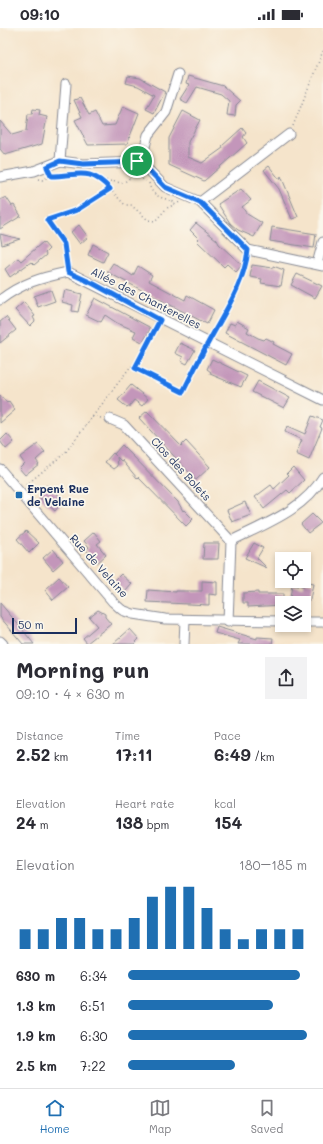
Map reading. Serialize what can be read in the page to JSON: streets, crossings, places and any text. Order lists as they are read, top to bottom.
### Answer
{
  "streets": {
    "street": ["Allée des Chanterelles", "Clos des Bolets", "Rue de Velaine"]
  },
  "places": {
    "transit": ["Erpent Rue de Velaine"]
  },
  "scale_bar": "50 m",
  "page": {
    "status": "09:10",
    "scale": "50 m",
    "heading": ["Morning run", "09:10 · 4 × 630 m"],
    "stats": [
      ["Distance", "2.52 km"],
      ["Time", "17:11"],
      ["Pace", "6:49 /km"],
      ["Elevation", "24 m"],
      ["Heart rate", "138 bpm"],
      ["kcal", "154"]
    ],
    "chart": ["Elevation", "180–185 m"],
    "list": [
      {
        "name": "630 m",
        "note": "6:34"
      },
      {
        "name": "1.3 km",
        "note": "6:51"
      },
      {
        "name": "1.9 km",
        "note": "6:30"
      },
      {
        "name": "2.5 km",
        "note": "7:22"
      }
    ],
    "tabs": ["Home", "Map", "Saved"]
  }
}
